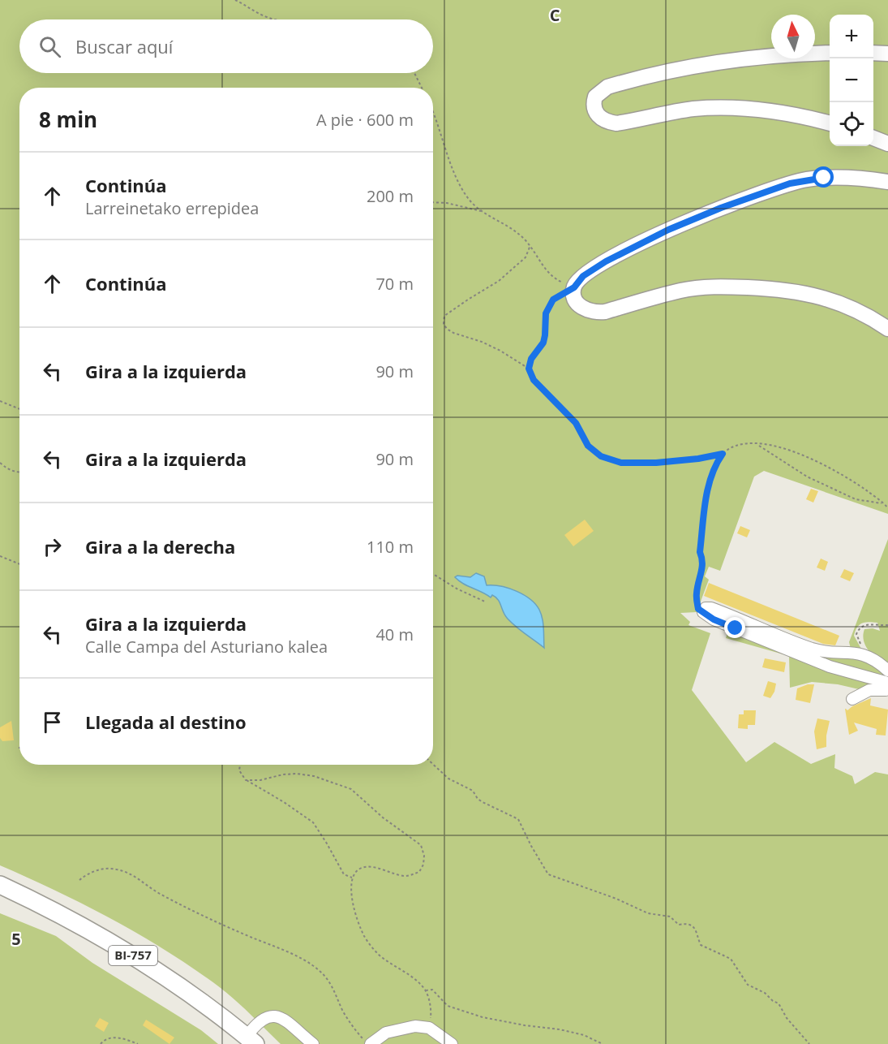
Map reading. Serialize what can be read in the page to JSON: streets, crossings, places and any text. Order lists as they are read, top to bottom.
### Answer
{
  "streets": {
    "main road": ["BI-757"]
  },
  "north": "top",
  "page": {
    "map_buttons": ["+", "−"],
    "search": "Buscar aquí",
    "heading": ["8 min", "A pie · 600 m"],
    "list": [
      ["Continúa", "Larreinetako errepidea", "200 m"],
      ["Continúa", "70 m"],
      ["Gira a la izquierda", "90 m"],
      ["Gira a la izquierda", "90 m"],
      ["Gira a la derecha", "110 m"],
      ["Gira a la izquierda", "Calle Campa del Asturiano kalea", "40 m"],
      "Llegada al destino"
    ]
  },
  "grid": {
    "columns": ["C"],
    "rows": ["5"]
  }
}
